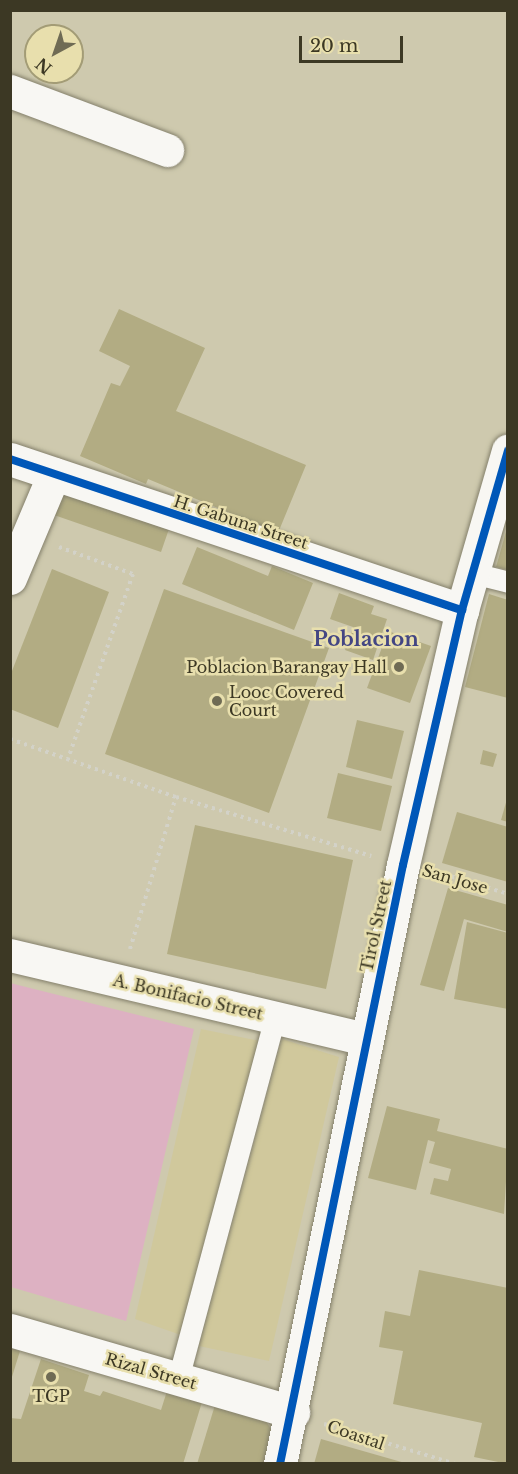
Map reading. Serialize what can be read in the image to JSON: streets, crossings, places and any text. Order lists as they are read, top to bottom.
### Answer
{
  "streets": {
    "street": [
      "H. Gabuna Street",
      "Tirol Street",
      "A. Bonifacio Street",
      "Rizal Street"
    ],
    "path": ["San Jose", "Coastal"]
  },
  "crossings": [
    ["H. Gabuna Street", "Tirol Street"],
    ["San Jose", "Tirol Street"],
    ["Tirol Street", "A. Bonifacio Street"],
    ["Tirol Street", "Rizal Street"],
    ["Tirol Street", "Coastal"],
    ["Rizal Street", "Coastal"]
  ],
  "districts": ["Poblacion"],
  "places": ["Poblacion Barangay Hall", "Looc Covered Court", "TGP"],
  "scale_bar": "20 m",
  "north": "bottom left"
}
